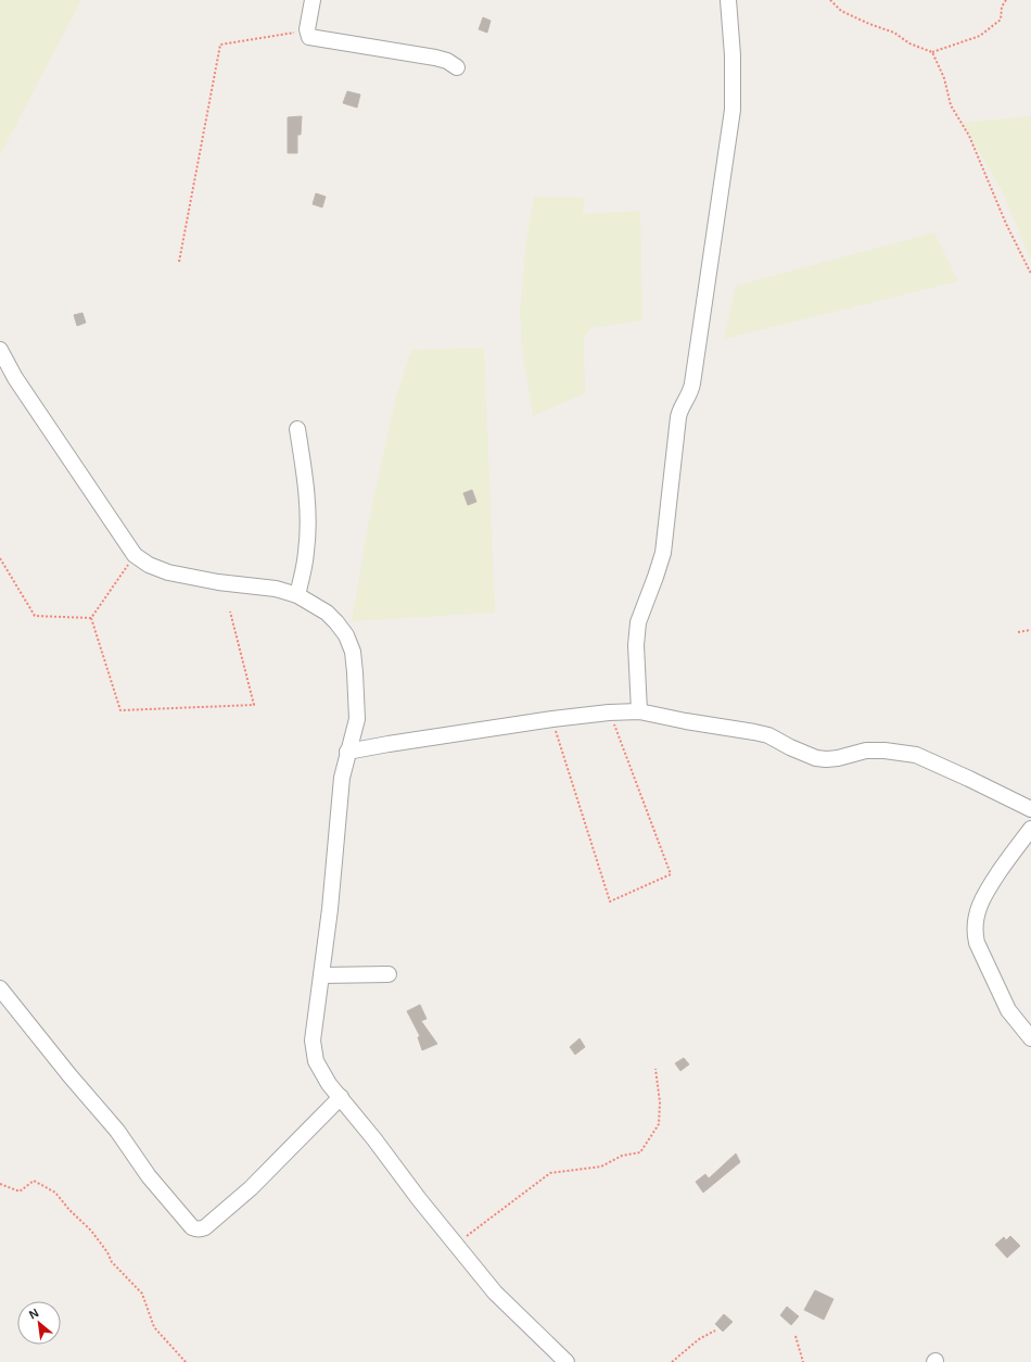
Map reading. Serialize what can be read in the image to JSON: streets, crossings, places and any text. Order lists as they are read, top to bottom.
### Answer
{
  "north": "top left"
}
